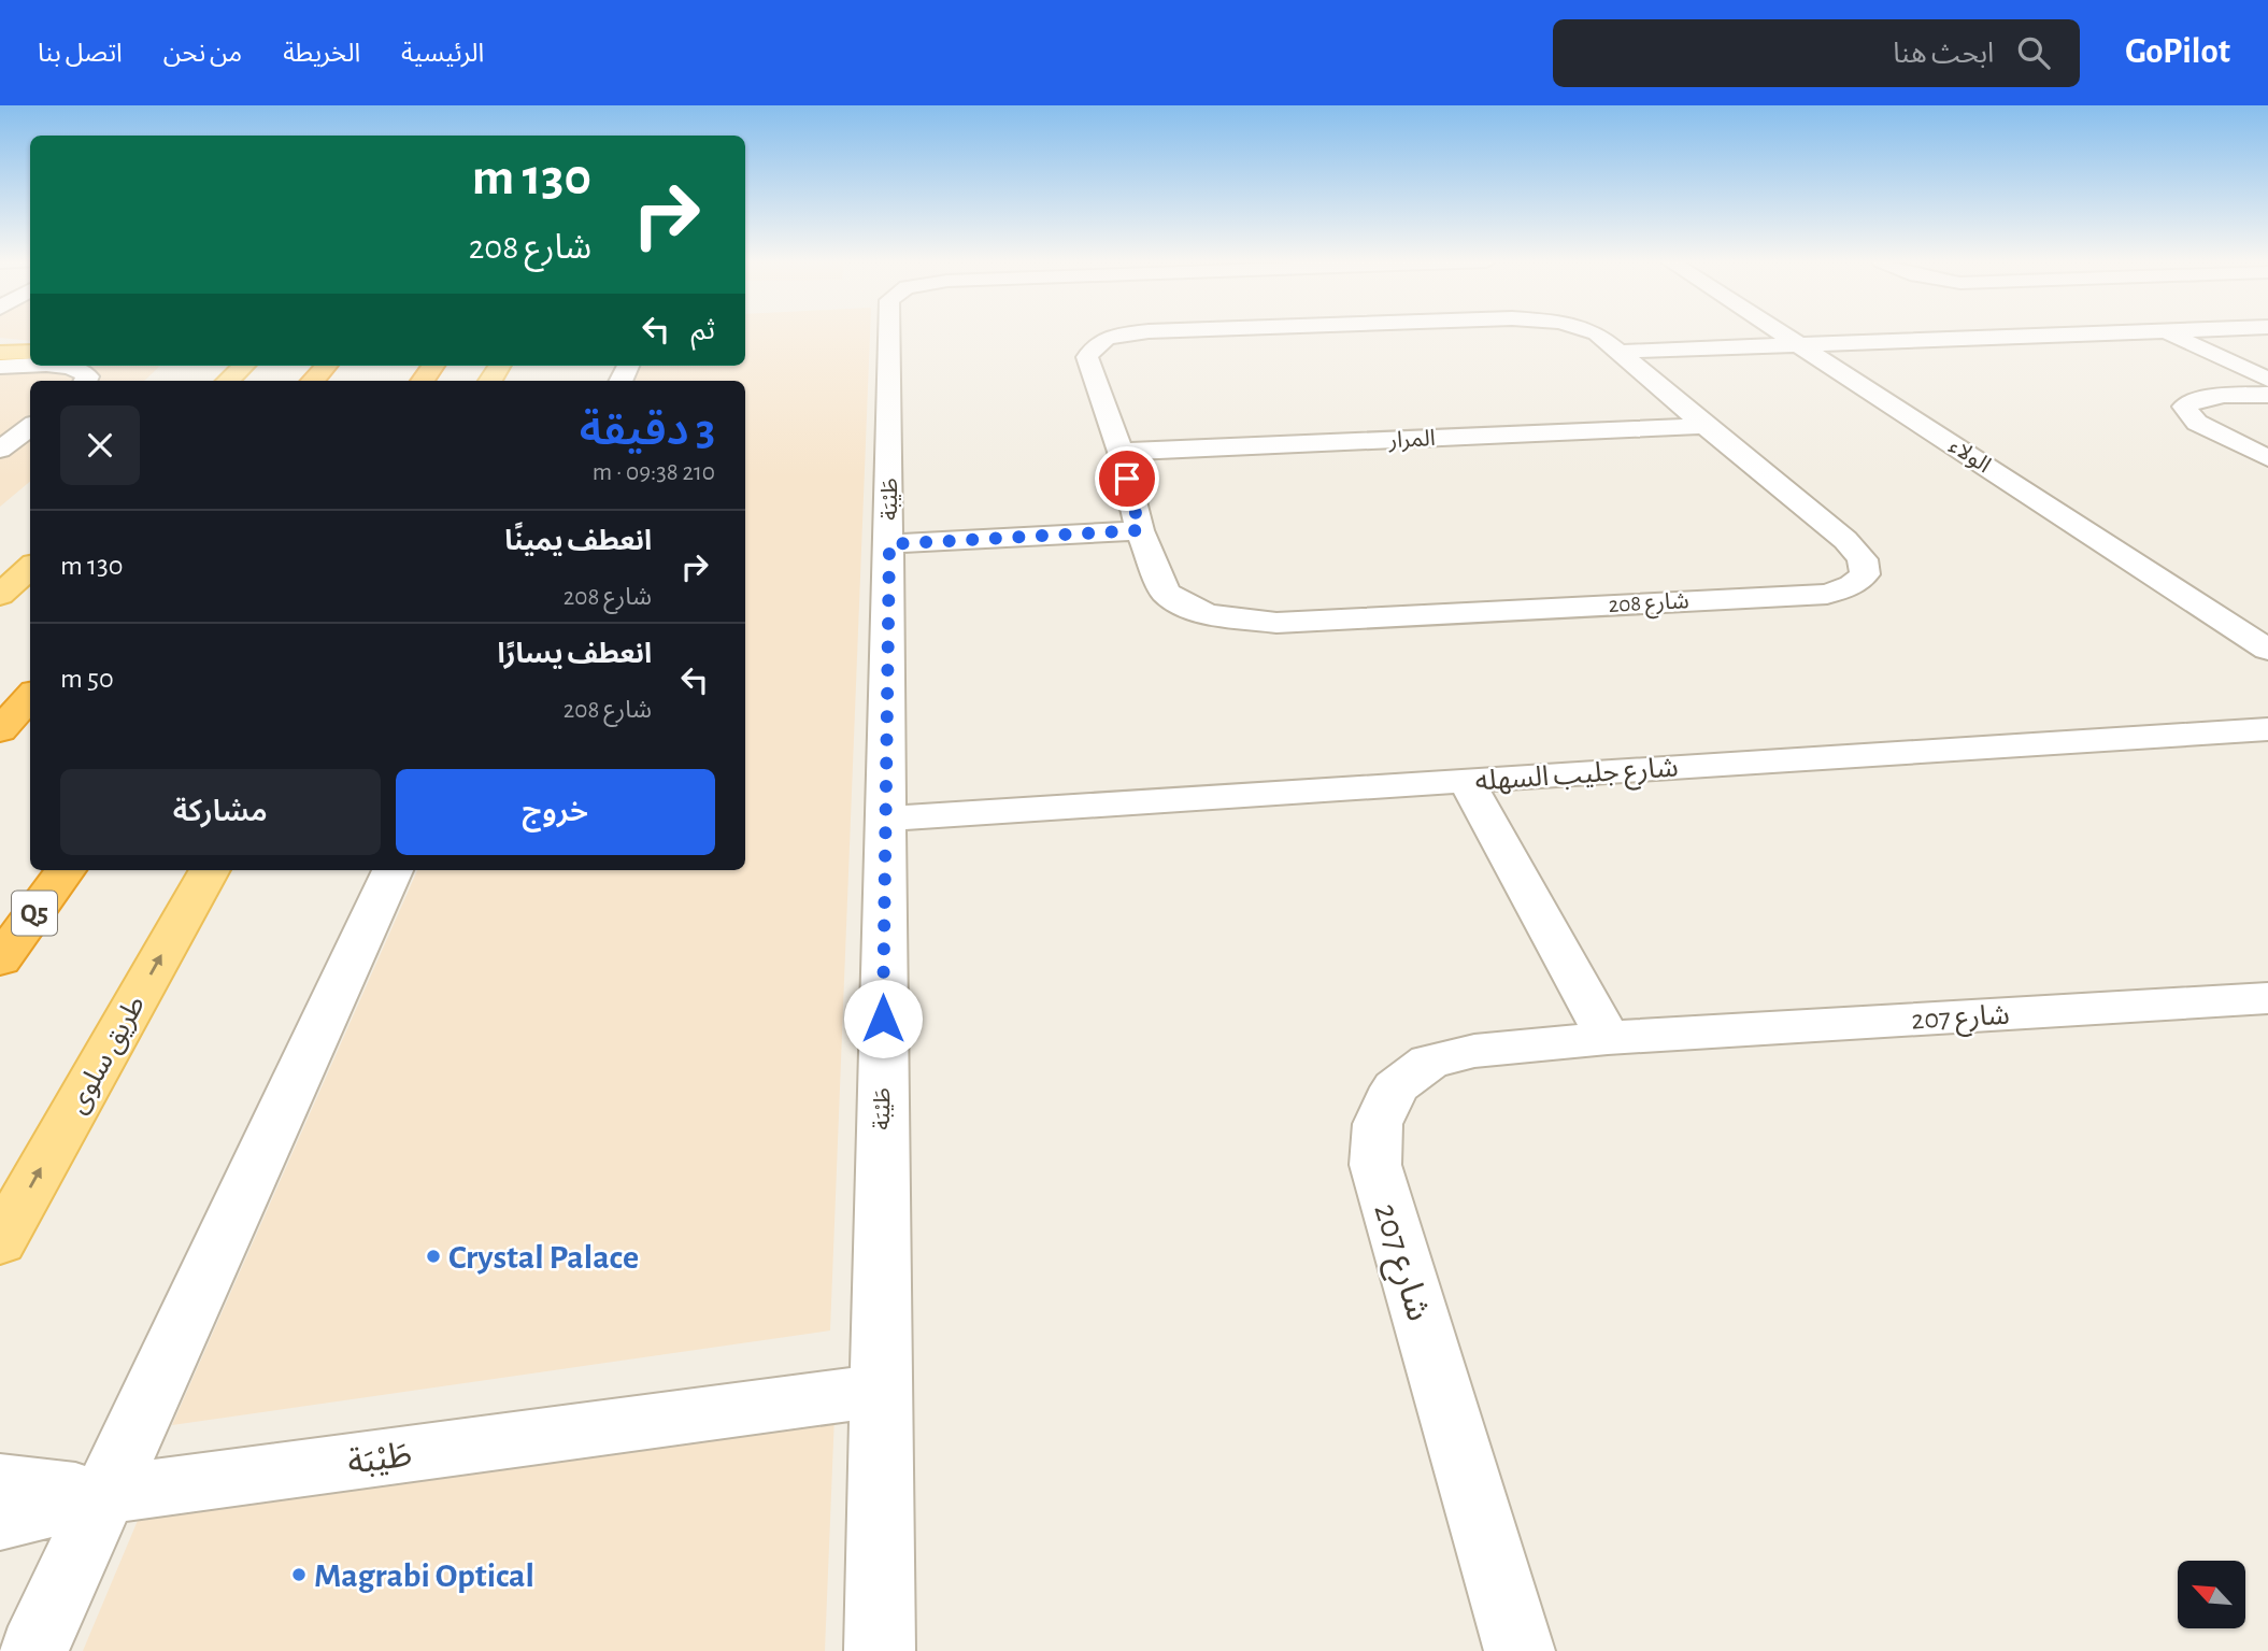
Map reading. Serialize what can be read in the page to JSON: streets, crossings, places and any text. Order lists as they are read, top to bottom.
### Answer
{
  "streets": {
    "highway": ["Q5"],
    "main road": ["طريق سلوى"],
    "street": [
      "المرار",
      "الولاء",
      "طَيْبَة",
      "شارع 208",
      "شارع جليب السهله",
      "شارع 207"
    ]
  },
  "crossings": [
    ["المرار", "شارع 208"],
    ["طَيْبَة", "شارع جليب السهله"]
  ],
  "one_way": ["طريق سلوى"],
  "places": ["Crystal Palace", "Magrabi Optical"],
  "north": "top left",
  "page": {
    "header": "GoPilot",
    "search": "ابحث هنا",
    "nav": [
      "الرئيسية",
      "الخريطة",
      "من نحن",
      "اتصل بنا"
    ],
    "turn": ["130 m", "شارع 208"],
    "then": "ثم",
    "heading": ["3 دقيقة", "210 m · 09:38"],
    "list": [
      {
        "name": "انعطف يمينًا",
        "note": "شارع 208",
        "value": "130 m"
      },
      {
        "name": "انعطف يسارًا",
        "note": "شارع 208",
        "value": "50 m"
      }
    ],
    "buttons": ["خروج", "مشاركة"]
  }
}
